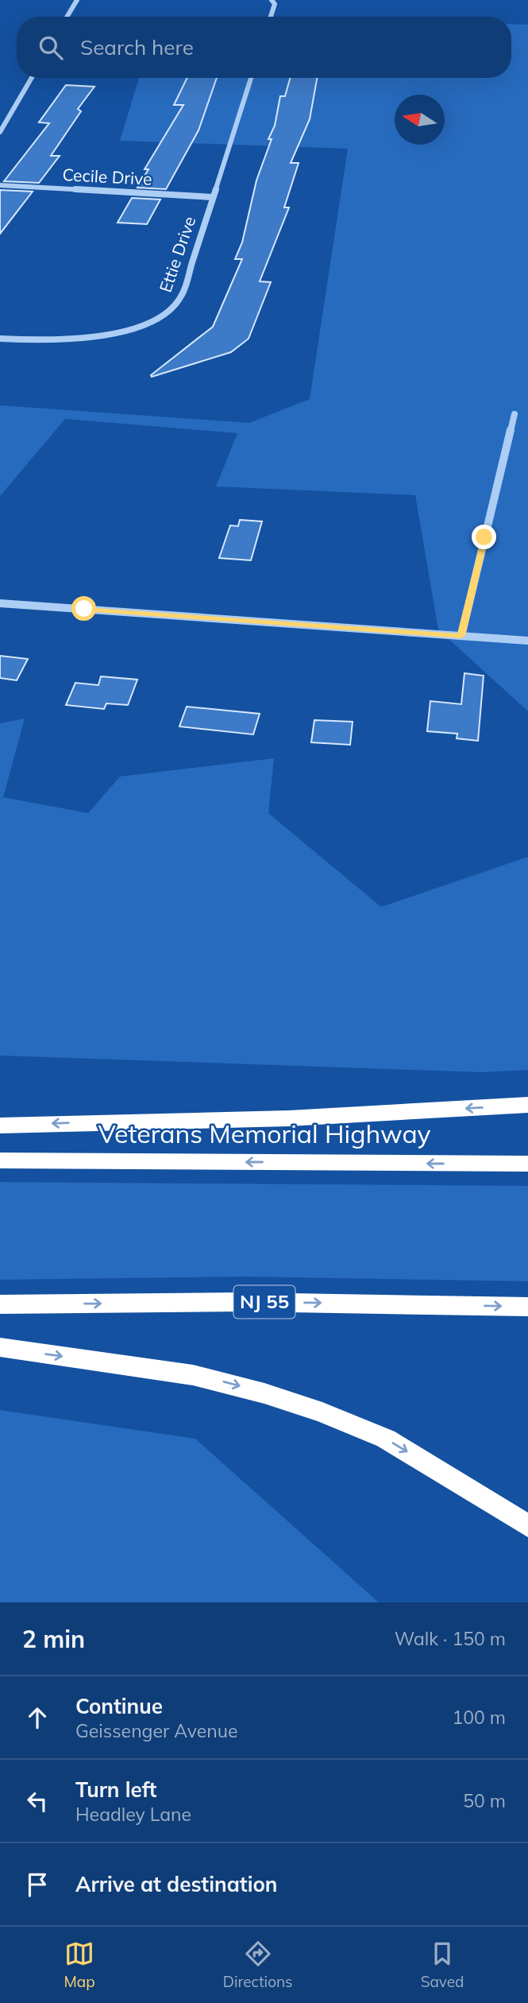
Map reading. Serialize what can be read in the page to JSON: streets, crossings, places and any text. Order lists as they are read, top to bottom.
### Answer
{
  "streets": {
    "highway": ["Veterans Memorial Highway", "NJ 55"],
    "street": ["Cecile Drive", "Ettie Drive"]
  },
  "crossings": [
    ["Cecile Drive", "Ettie Drive"]
  ],
  "north": "left",
  "page": {
    "search": "Search here",
    "heading": ["2 min", "Walk · 150 m"],
    "list": [
      ["Continue", "Geissenger Avenue", "100 m"],
      ["Turn left", "Headley Lane", "50 m"],
      "Arrive at destination"
    ],
    "nav": ["Map", "Directions", "Saved"]
  }
}
